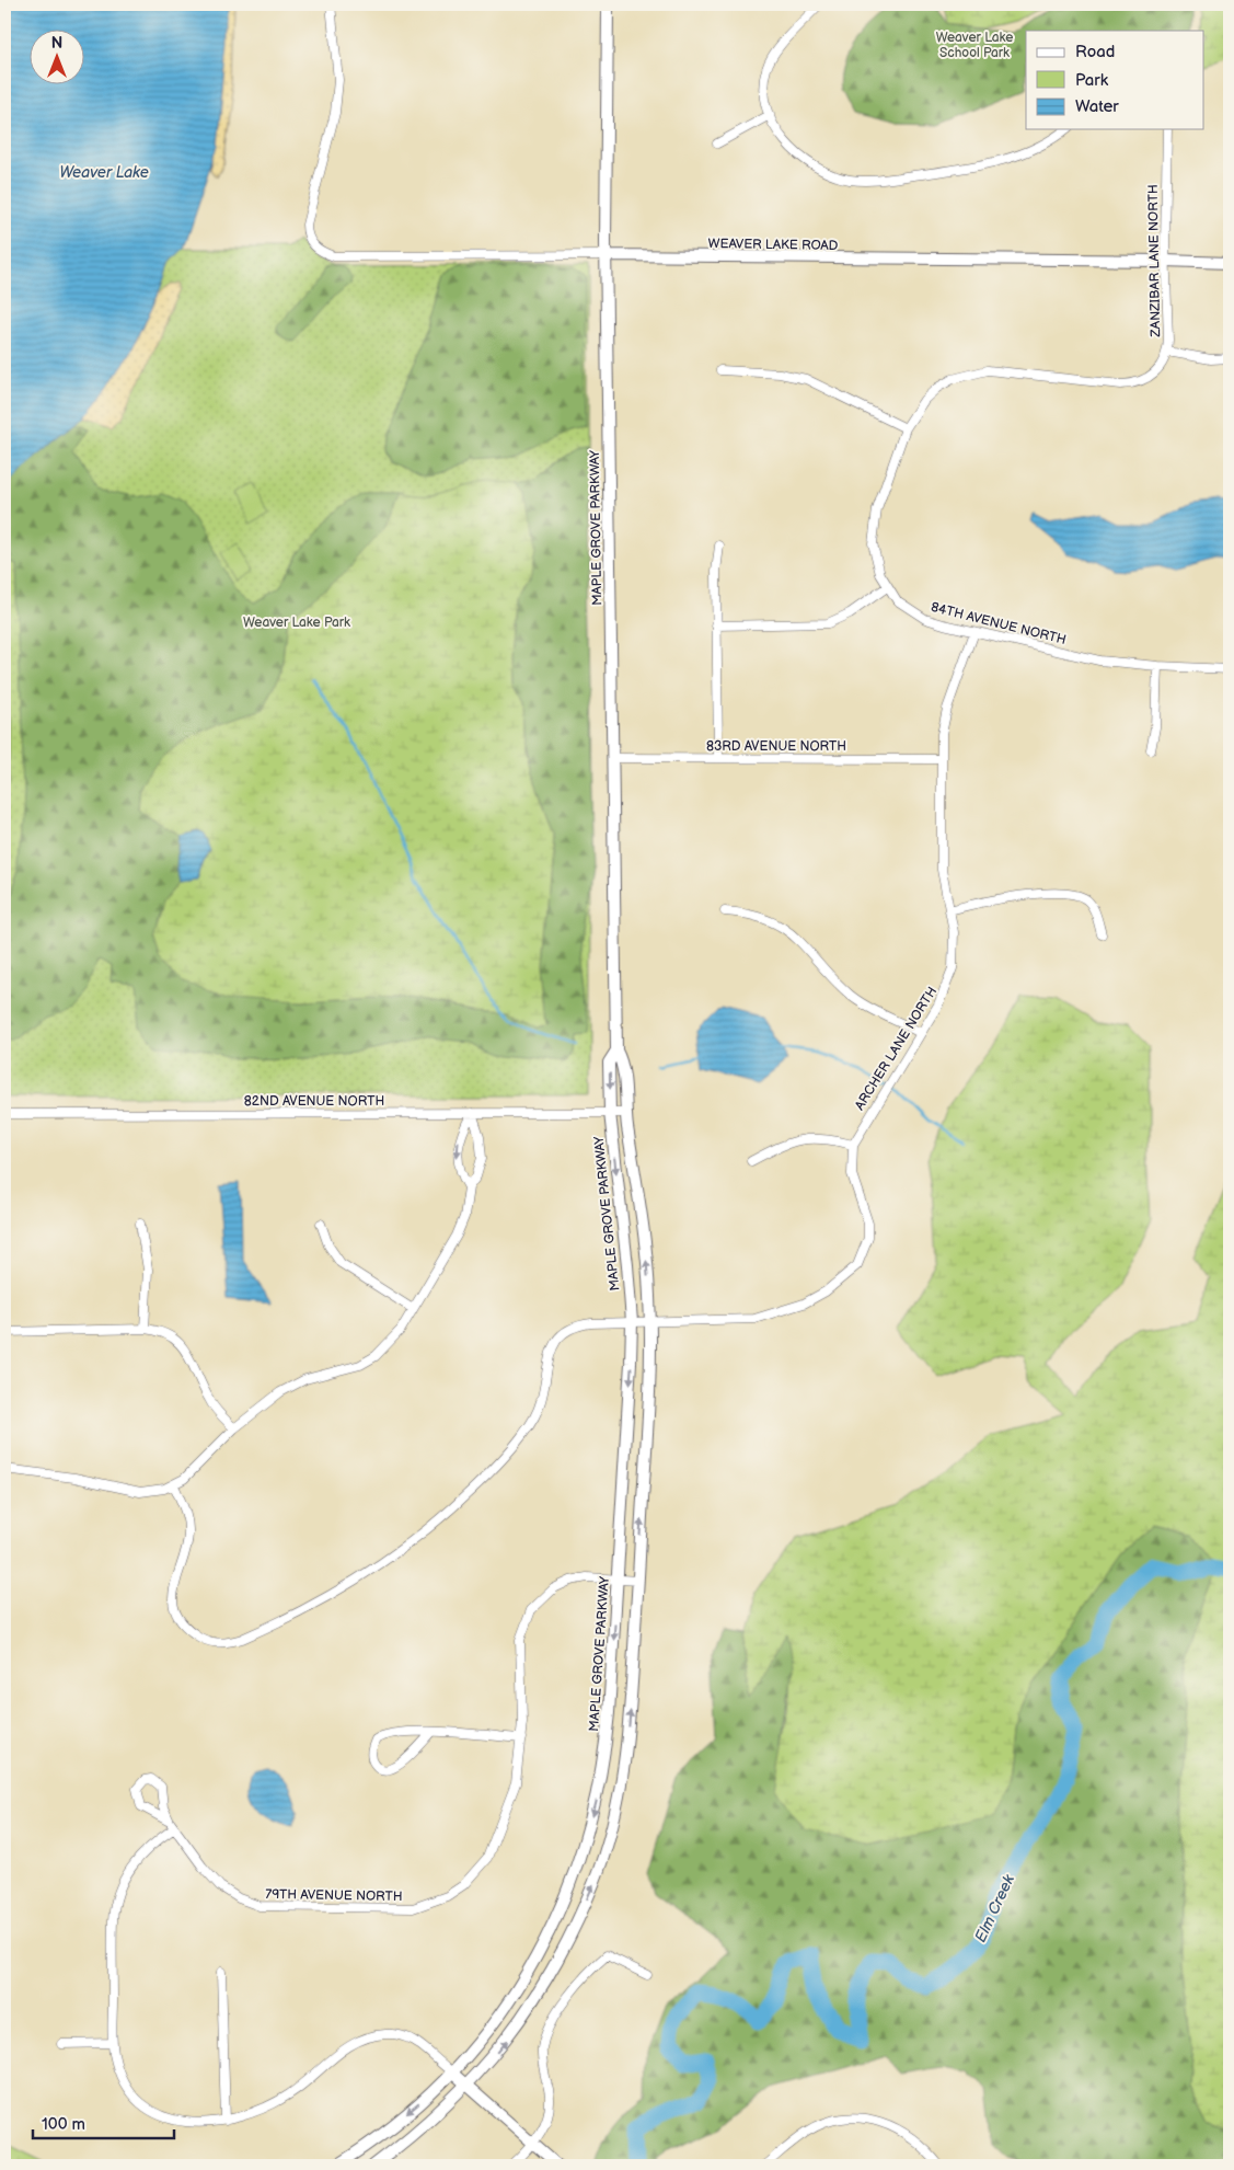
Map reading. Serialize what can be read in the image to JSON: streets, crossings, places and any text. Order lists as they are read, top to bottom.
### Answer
{
  "streets": {
    "main road": ["WEAVER LAKE ROAD", "MAPLE GROVE PARKWAY"],
    "street": [
      "ZANZIBAR LANE NORTH",
      "84TH AVENUE NORTH",
      "83RD AVENUE NORTH",
      "ARCHER LANE NORTH",
      "82ND AVENUE NORTH",
      "79TH AVENUE NORTH"
    ]
  },
  "crossings": [
    ["WEAVER LAKE ROAD", "ZANZIBAR LANE NORTH"],
    ["WEAVER LAKE ROAD", "MAPLE GROVE PARKWAY"],
    ["ZANZIBAR LANE NORTH", "84TH AVENUE NORTH"],
    ["MAPLE GROVE PARKWAY", "83RD AVENUE NORTH"],
    ["MAPLE GROVE PARKWAY", "ARCHER LANE NORTH"],
    ["MAPLE GROVE PARKWAY", "82ND AVENUE NORTH"],
    ["MAPLE GROVE PARKWAY", "79TH AVENUE NORTH"],
    ["84TH AVENUE NORTH", "ARCHER LANE NORTH"],
    ["83RD AVENUE NORTH", "ARCHER LANE NORTH"]
  ],
  "water": ["Weaver Lake", "Elm Creek"],
  "parks": ["Weaver Lake School Park", "Weaver Lake Park"],
  "legend": ["Road", "Park", "Water"],
  "scale_bar": "100 m",
  "north": "top"
}
